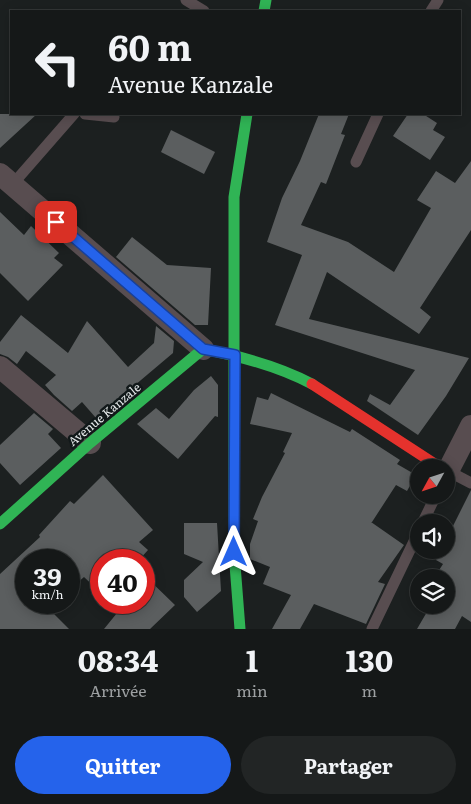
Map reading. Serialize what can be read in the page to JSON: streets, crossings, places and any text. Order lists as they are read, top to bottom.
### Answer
{
  "streets": {
    "street": ["Avenue Kanzale"]
  },
  "north": "bottom left",
  "page": {
    "turn": ["60 m", "Avenue Kanzale"],
    "speed": "39 km/h",
    "limit": "40",
    "eta": [
      "08:34",
      "Arrivée",
      "1",
      "min",
      "130",
      "m"
    ],
    "buttons": ["Quitter", "Partager"]
  }
}
